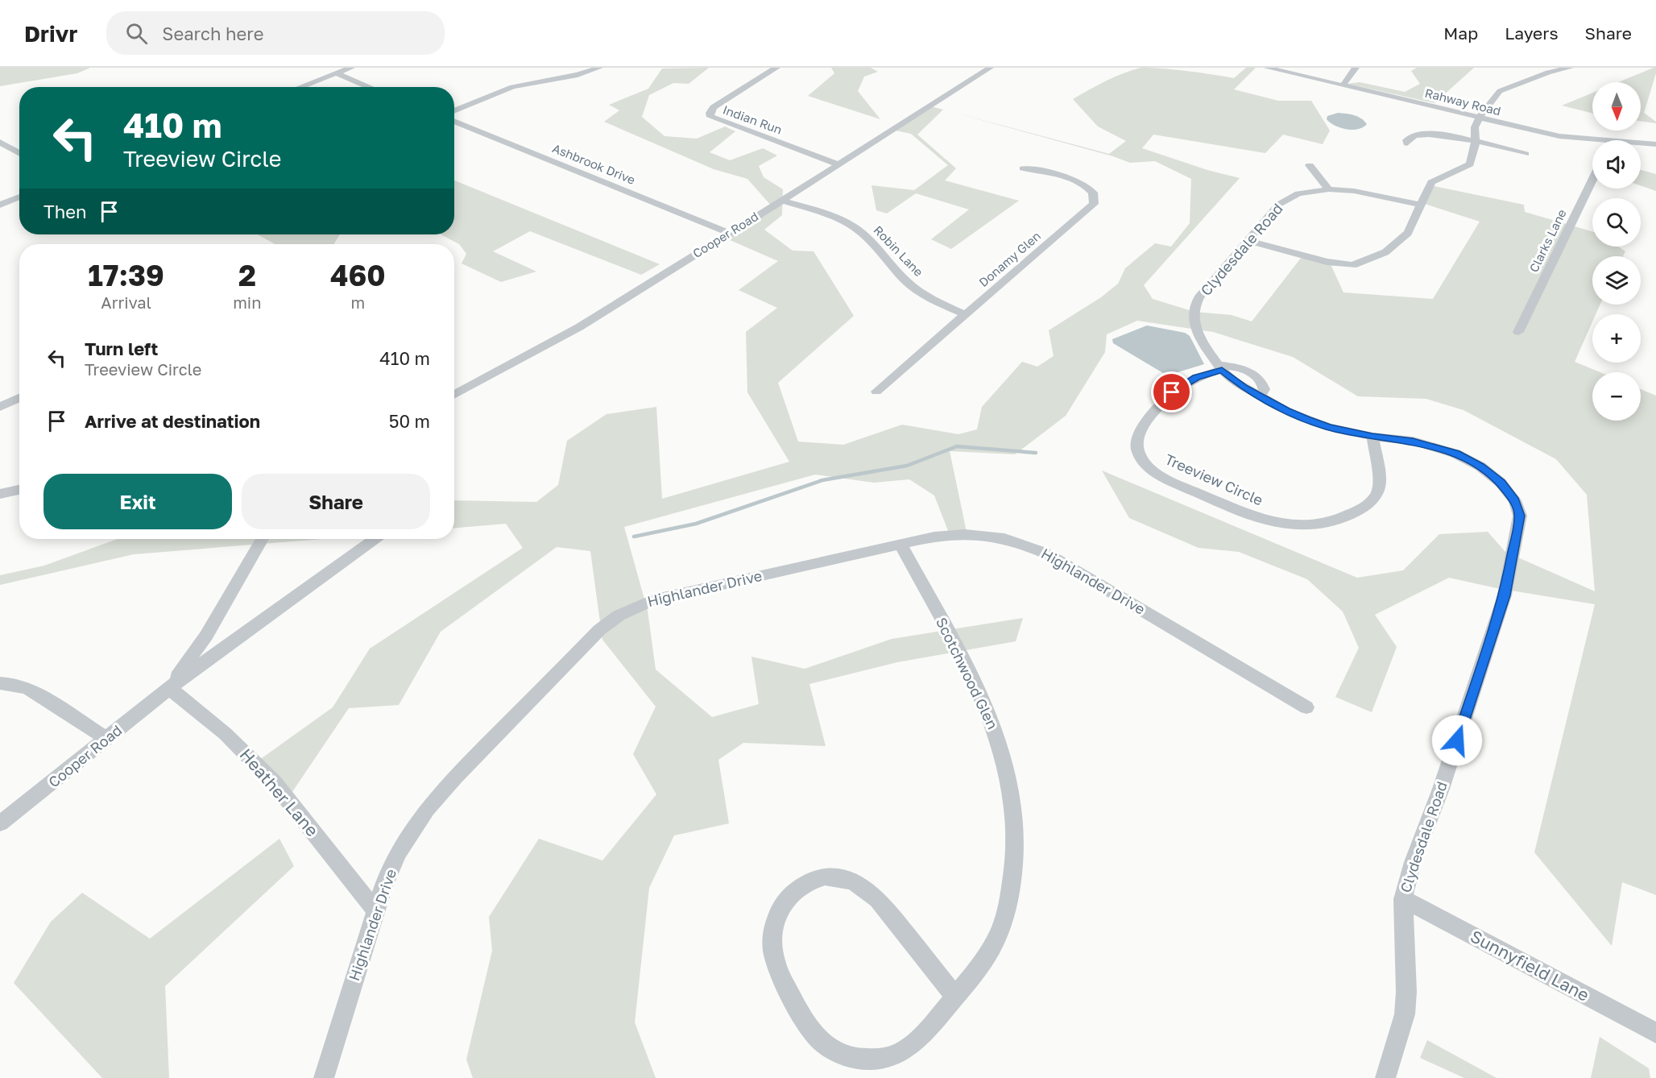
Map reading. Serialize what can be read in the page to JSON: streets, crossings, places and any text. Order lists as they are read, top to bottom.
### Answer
{
  "streets": {
    "street": [
      "Rahway Road",
      "Indian Run",
      "Ashbrook Drive",
      "Cooper Road",
      "Clarks Lane",
      "Clydesdale Road",
      "Robin Lane",
      "Donamy Glen",
      "Treeview Circle",
      "Highlander Drive",
      "Scotchwood Glen",
      "Heather Lane",
      "Sunnyfield Lane"
    ]
  },
  "crossings": [
    ["Indian Run", "Cooper Road"],
    ["Ashbrook Drive", "Cooper Road"],
    ["Cooper Road", "Robin Lane"],
    ["Cooper Road", "Heather Lane"],
    ["Clydesdale Road", "Treeview Circle"],
    ["Clydesdale Road", "Sunnyfield Lane"],
    ["Robin Lane", "Donamy Glen"],
    ["Highlander Drive", "Scotchwood Glen"],
    ["Highlander Drive", "Heather Lane"]
  ],
  "north": "bottom",
  "page": {
    "header": "Drivr",
    "search": "Search here",
    "nav": ["Map", "Layers", "Share"],
    "map_buttons": ["+", "−"],
    "turn": ["410 m", "Treeview Circle"],
    "then": "Then",
    "eta": [
      "17:39",
      "Arrival",
      "2",
      "min",
      "460",
      "m"
    ],
    "list": [
      {
        "name": "Turn left",
        "note": "Treeview Circle",
        "value": "410 m"
      },
      {
        "name": "Arrive at destination",
        "value": "50 m"
      }
    ],
    "buttons": ["Exit", "Share"]
  }
}
